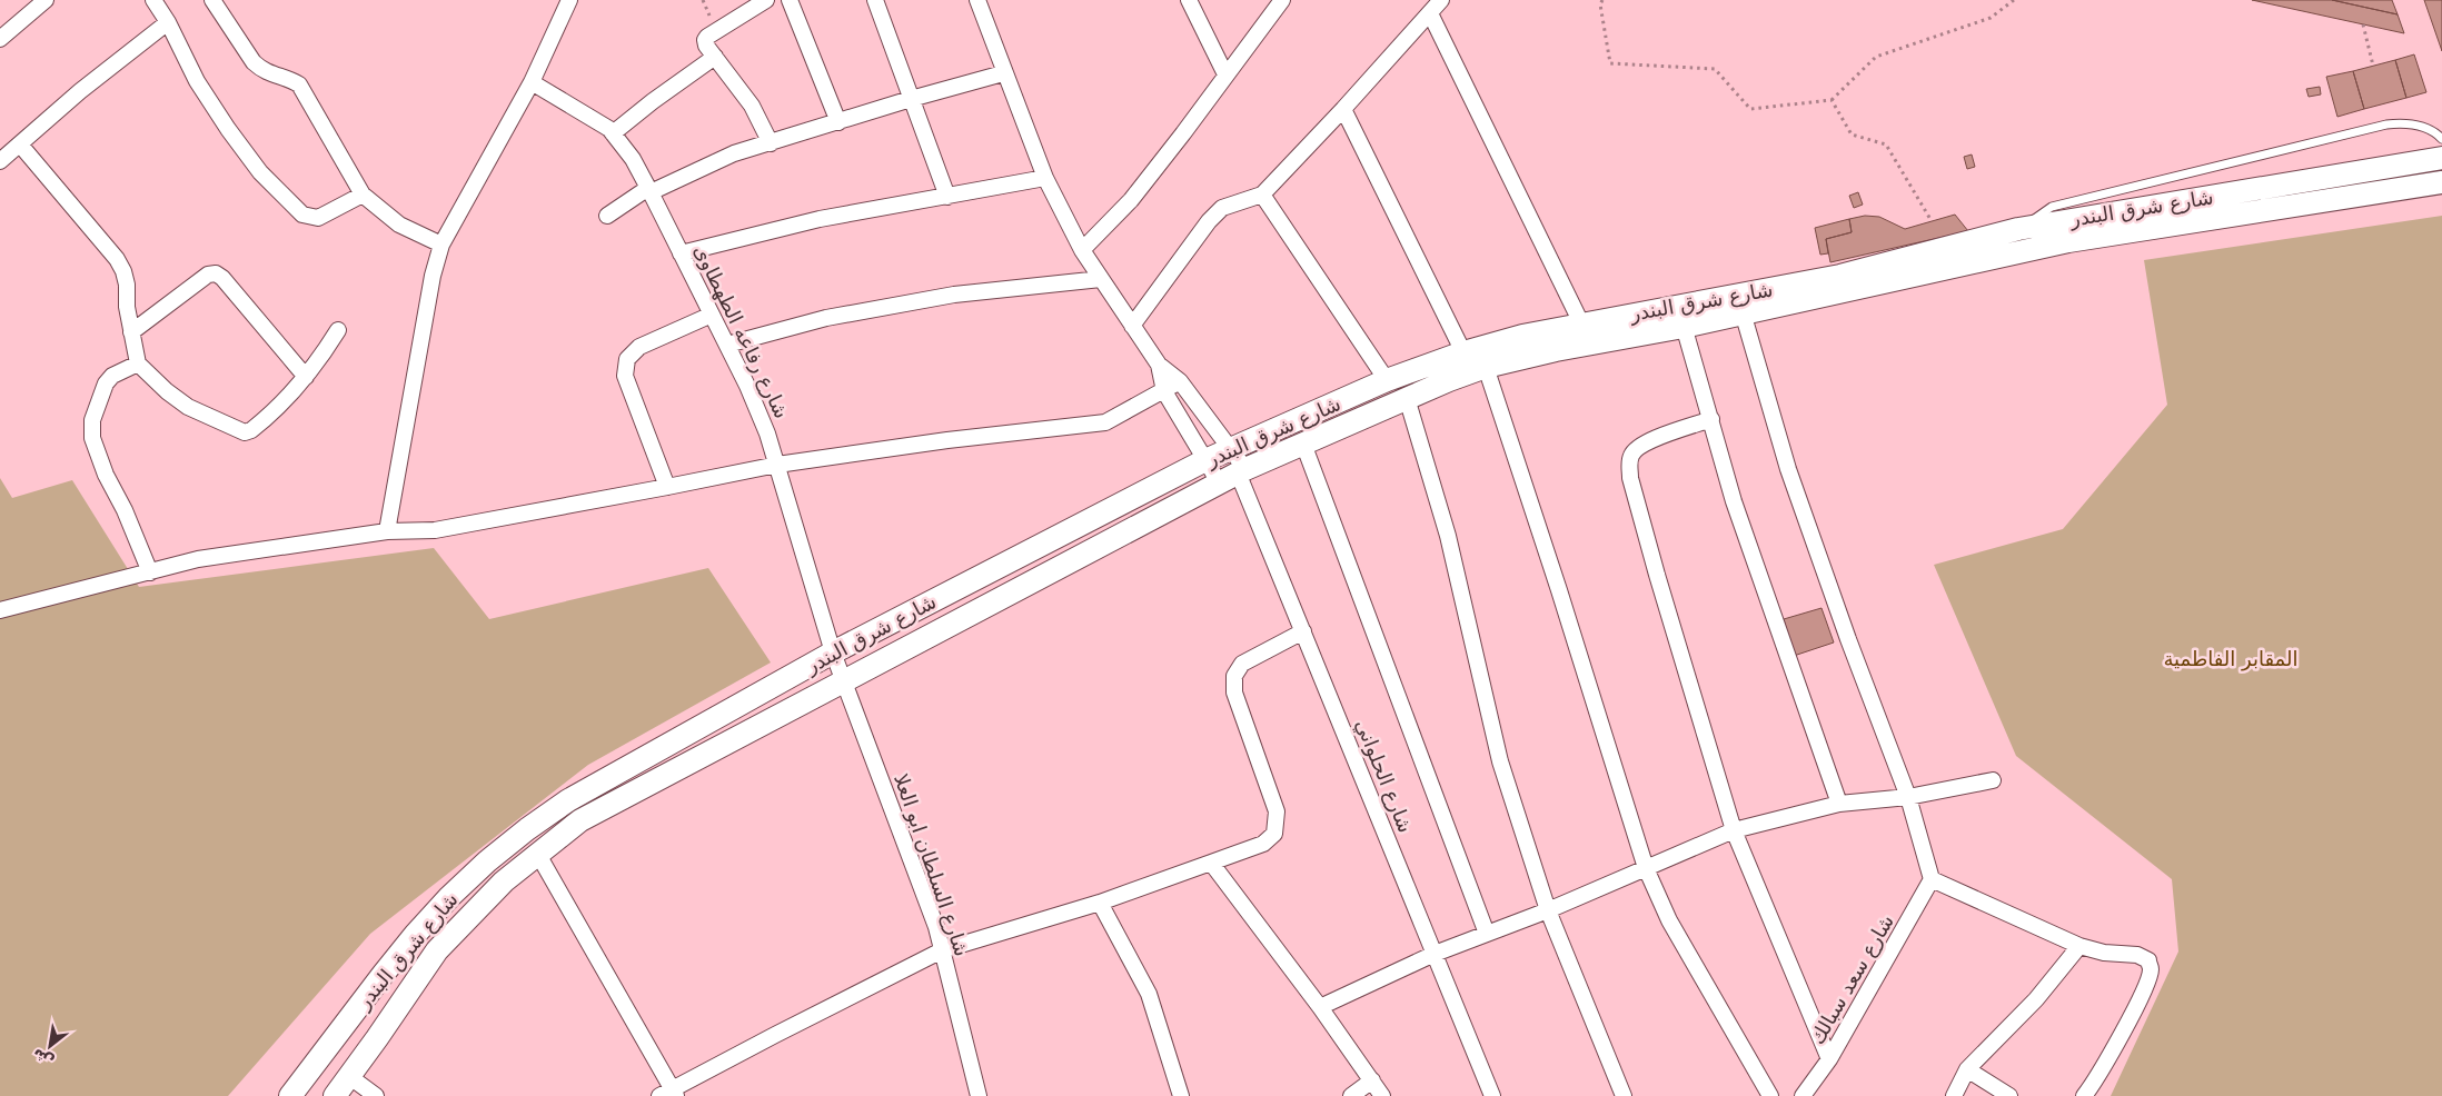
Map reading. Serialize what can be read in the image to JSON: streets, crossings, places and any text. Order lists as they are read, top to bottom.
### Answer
{
  "streets": {
    "main road": ["شارع شرق البندر"],
    "street": [
      "شارع رفاعه الطهطاوى",
      "شارع الحلواني",
      "شارع السلطان ابو العلا",
      "شارع سعد سبالك"
    ]
  },
  "crossings": [
    ["شارع شرق البندر", "شارع رفاعه الطهطاوى"],
    ["شارع شرق البندر", "شارع الحلواني"],
    ["شارع شرق البندر", "شارع السلطان ابو العلا"],
    ["شارع رفاعه الطهطاوى", "شارع السلطان ابو العلا"]
  ],
  "parks": ["المقابر الفاطمية"],
  "north": "bottom left"
}
